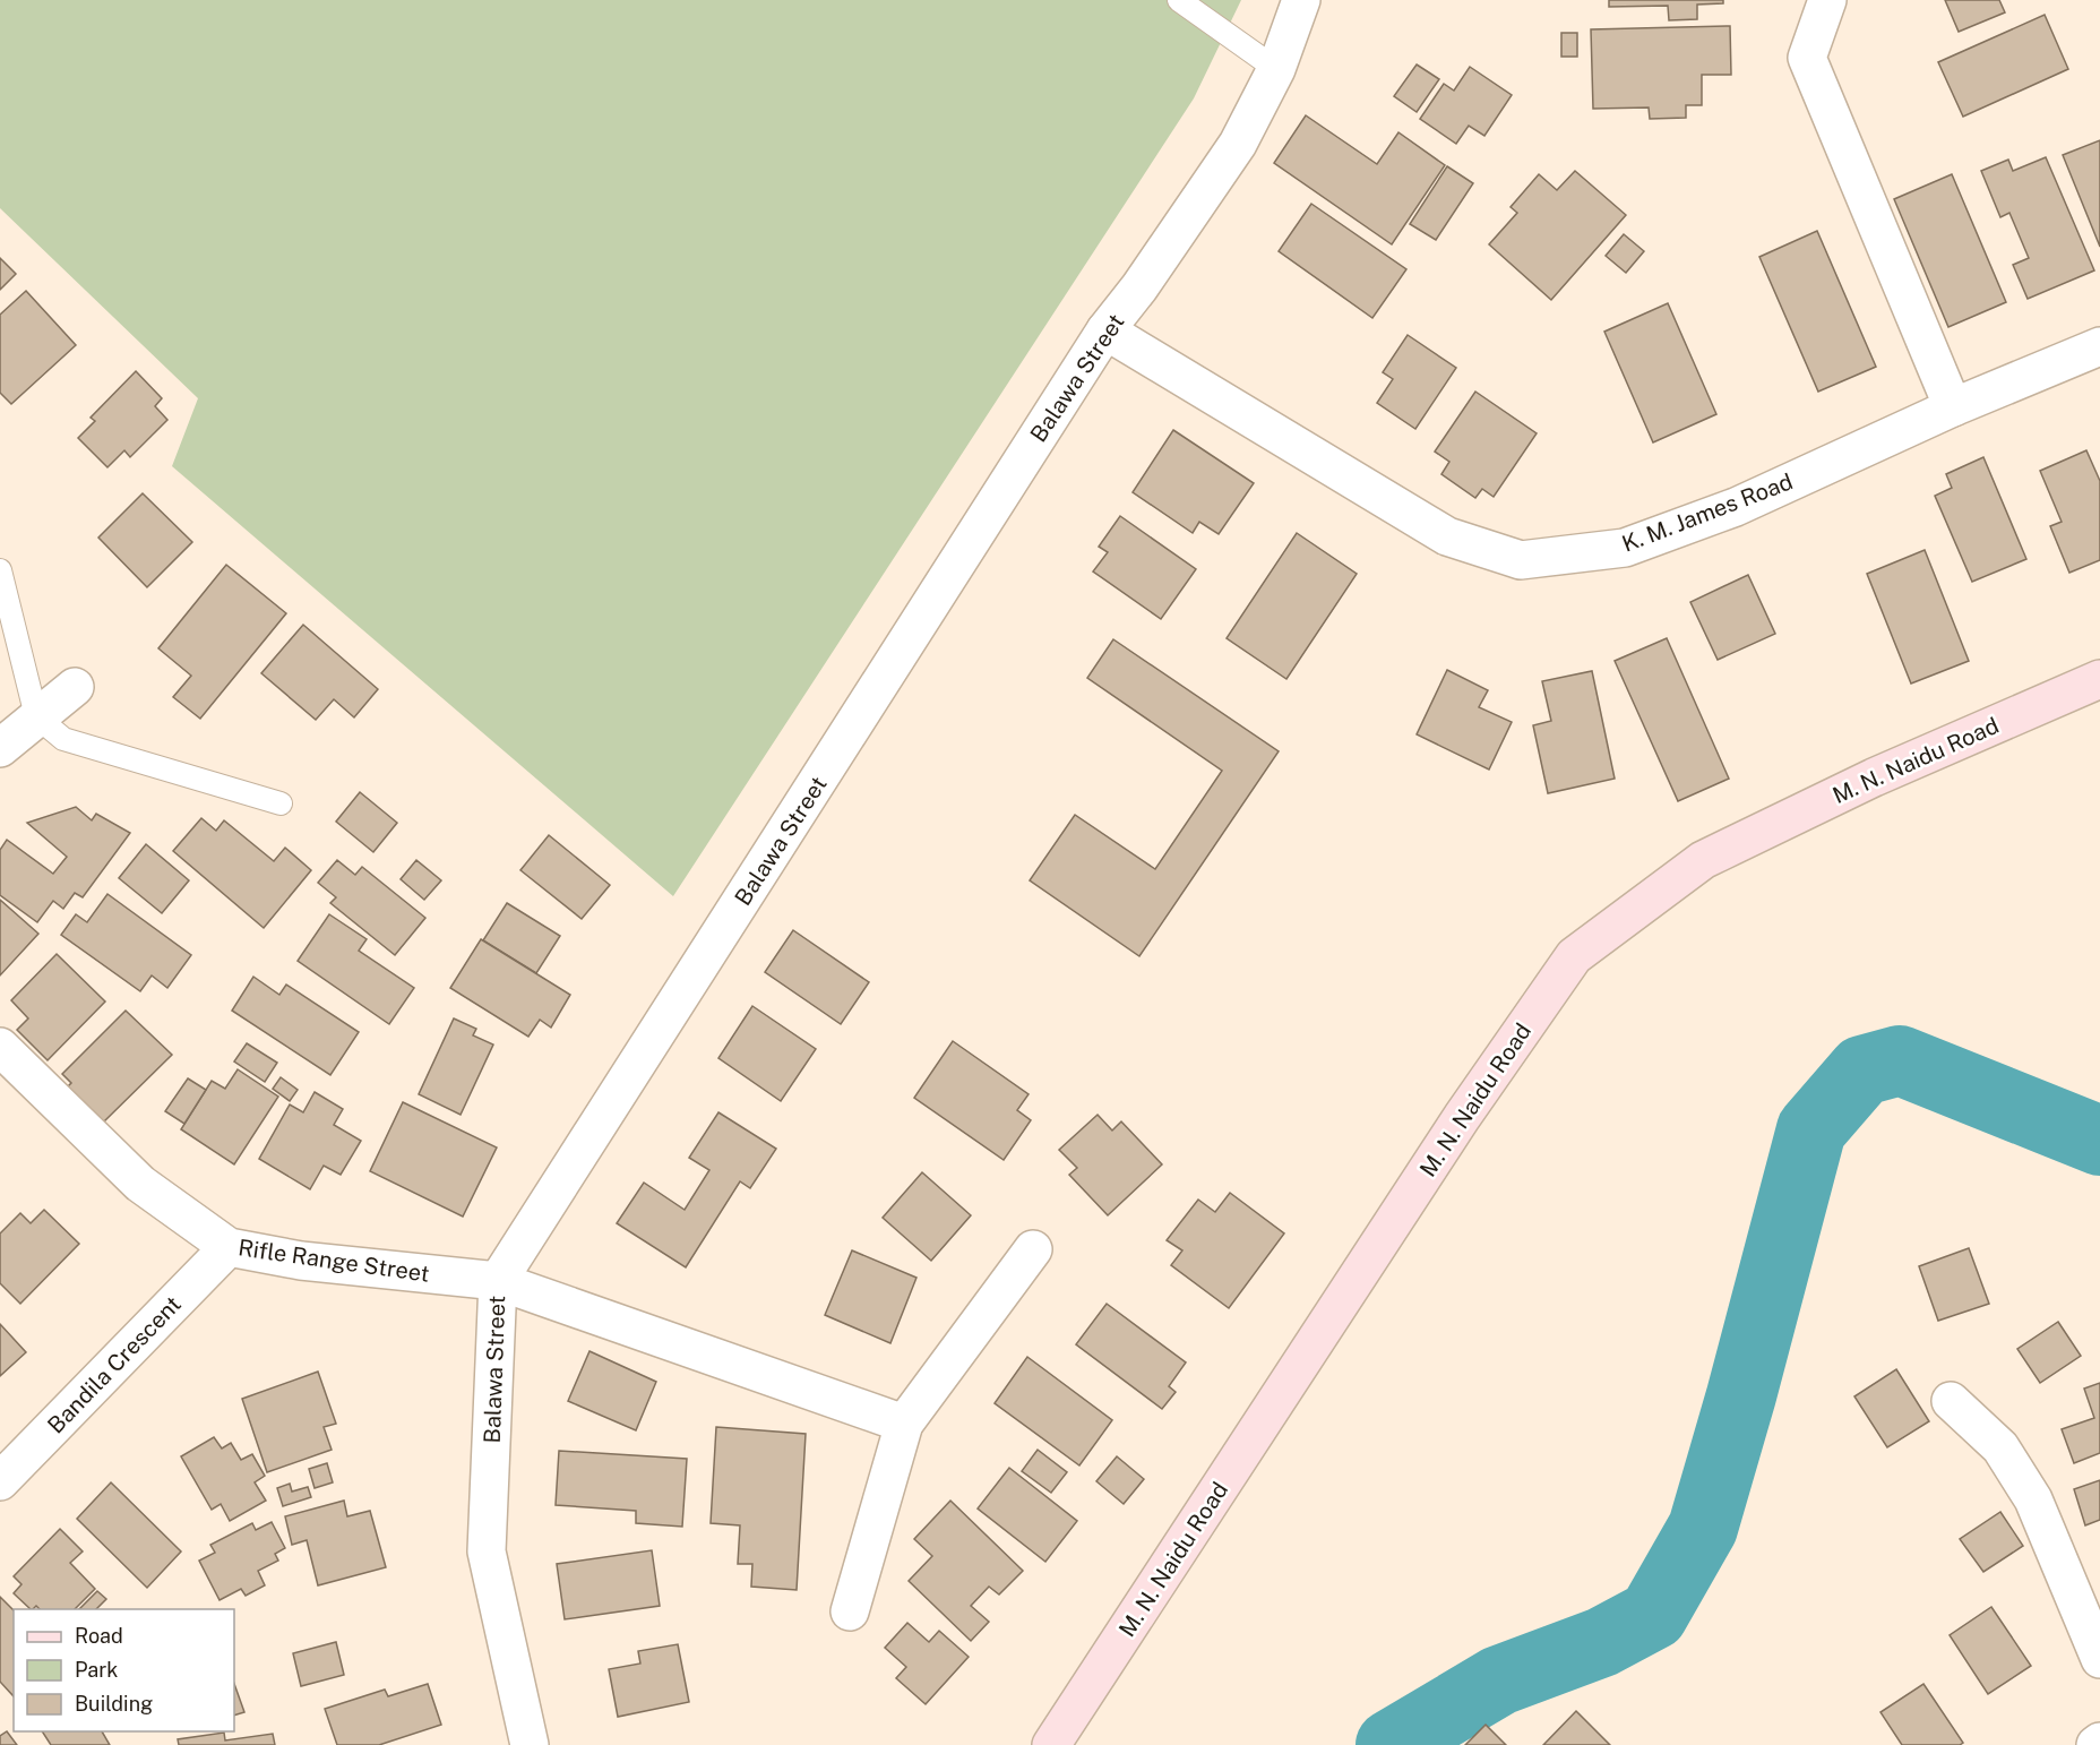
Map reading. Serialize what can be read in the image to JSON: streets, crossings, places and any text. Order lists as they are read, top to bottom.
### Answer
{
  "streets": {
    "main road": ["M. N. Naidu Road"],
    "street": [
      "Balawa Street",
      "K. M. James Road",
      "Rifle Range Street",
      "Bandila Crescent"
    ]
  },
  "crossings": [
    ["Balawa Street", "K. M. James Road"],
    ["Balawa Street", "Rifle Range Street"],
    ["Rifle Range Street", "Bandila Crescent"]
  ],
  "legend": ["Road", "Park", "Building"]
}
